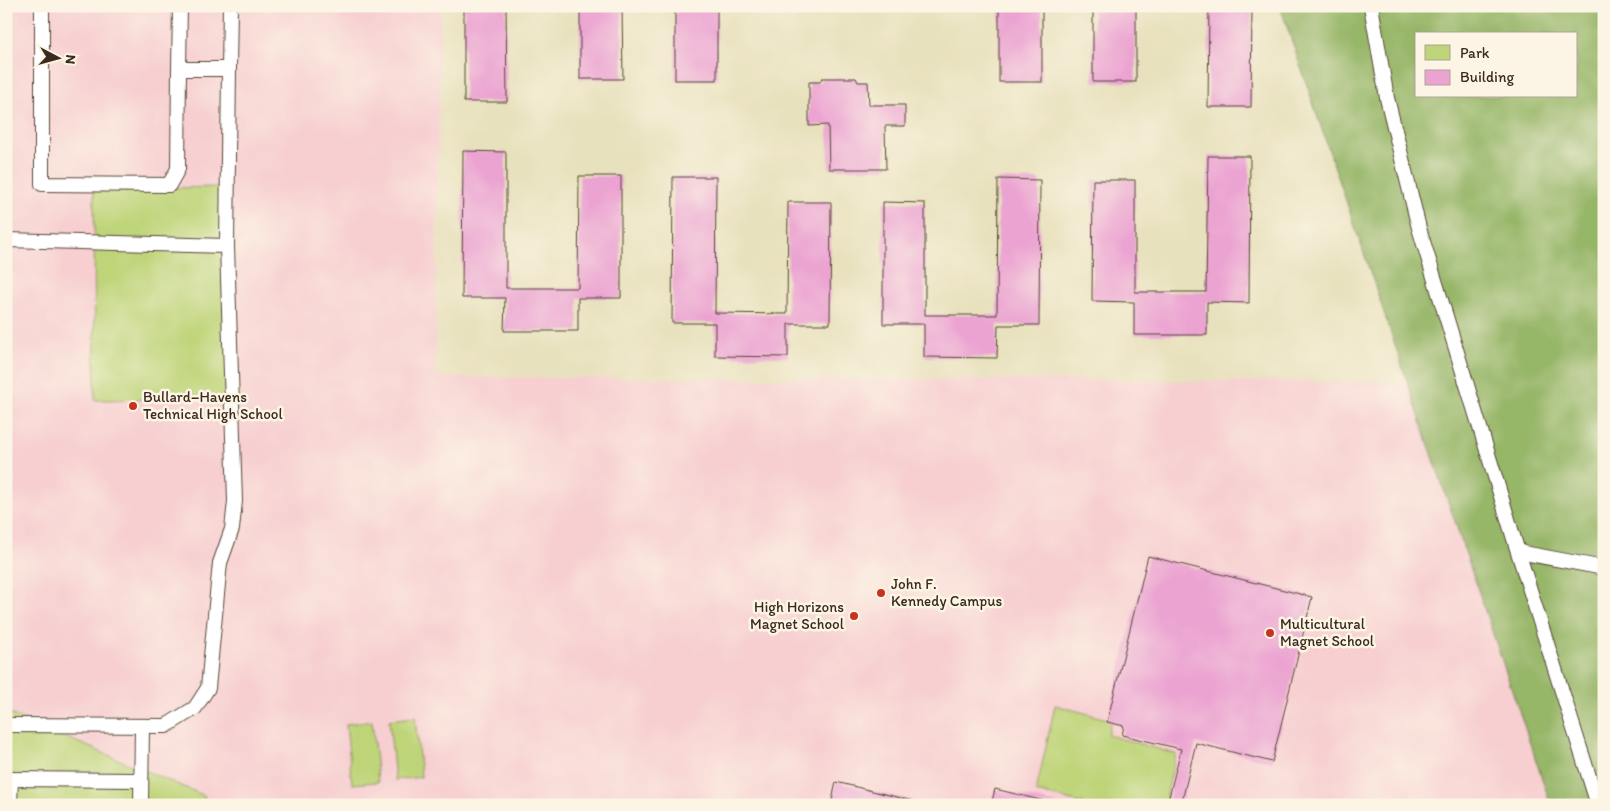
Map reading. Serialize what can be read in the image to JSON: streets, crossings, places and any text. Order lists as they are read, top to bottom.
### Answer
{
  "places": [
    "Bullard–Havens Technical High School",
    "John F. Kennedy Campus",
    "High Horizons Magnet School",
    "Multicultural Magnet School"
  ],
  "legend": ["Park", "Building"],
  "north": "right"
}
